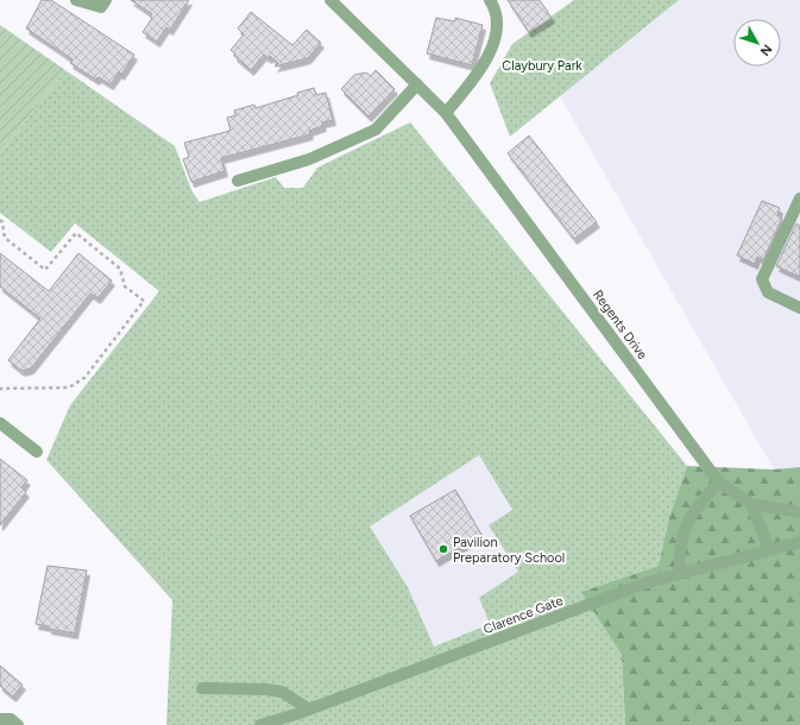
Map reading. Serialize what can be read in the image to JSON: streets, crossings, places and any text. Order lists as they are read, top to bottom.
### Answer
{
  "streets": {
    "street": ["Regents Drive", "Clarence Gate"]
  },
  "parks": ["Claybury Park"],
  "places": ["Pavilion Preparatory School"],
  "north": "bottom right"
}
